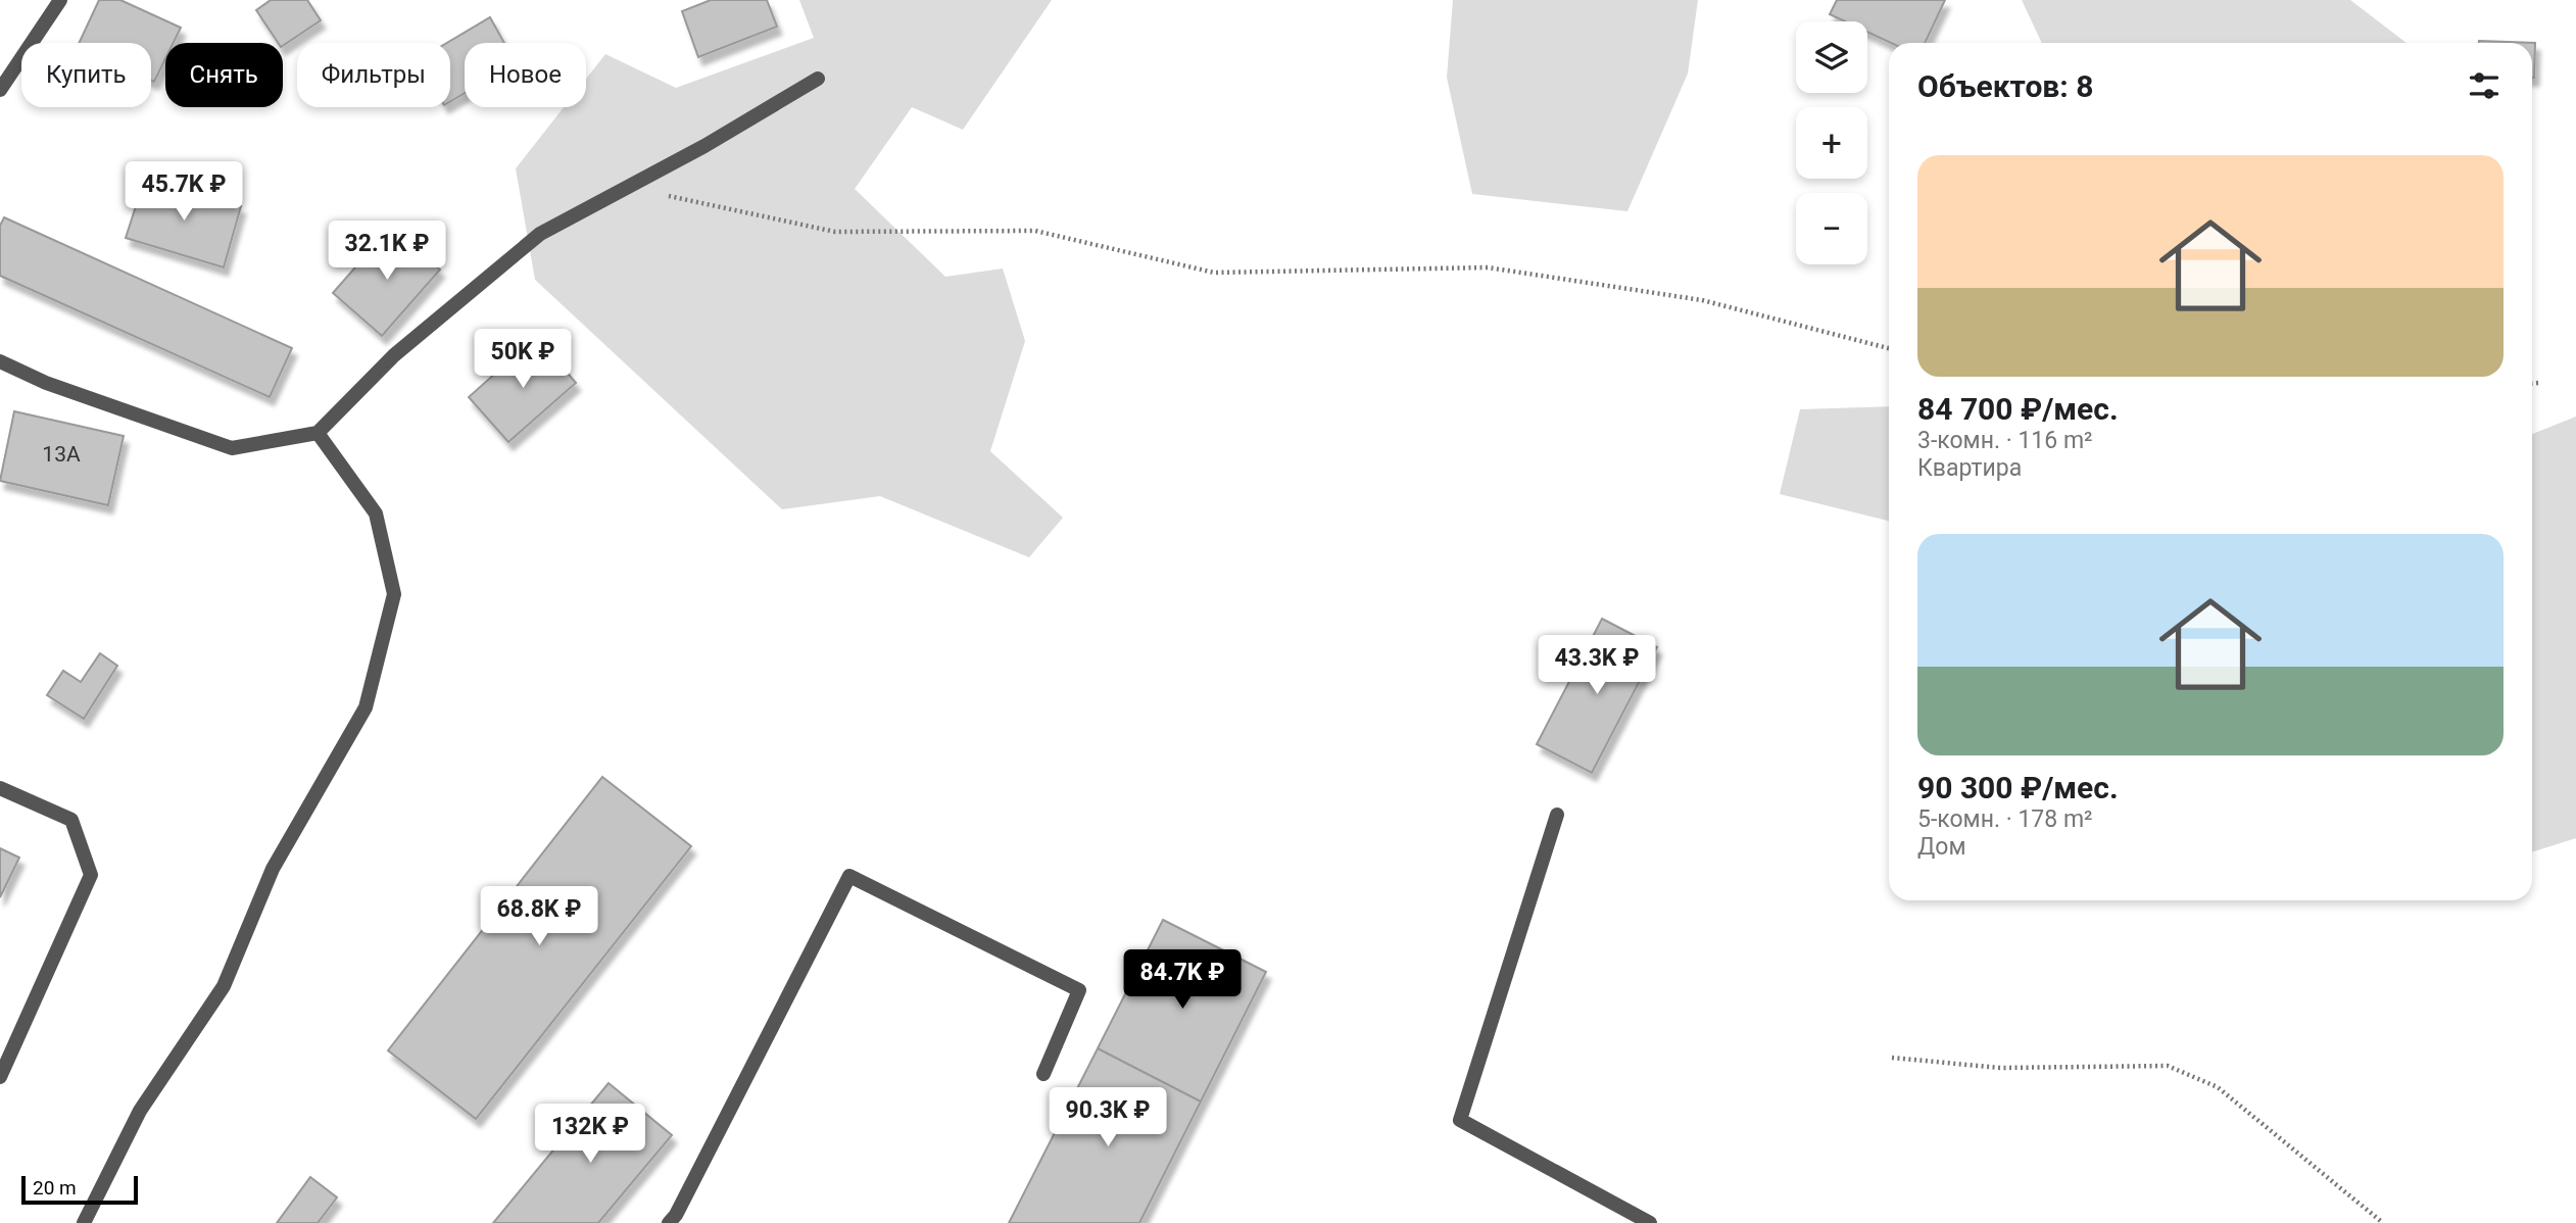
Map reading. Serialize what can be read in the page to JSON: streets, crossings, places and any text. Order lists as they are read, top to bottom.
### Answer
{
  "house_numbers": ["13А"],
  "scale_bar": "20 m",
  "page": {
    "map_buttons": ["+", "−"],
    "chip": [
      "Купить",
      "Снять",
      "Фильтры",
      "Новое"
    ],
    "heading": "Объектов: 8",
    "list": [
      {
        "name": "84 700 ₽/мес.",
        "note": "3-комн. · 116 m² · Квартира"
      },
      {
        "name": "90 300 ₽/мес.",
        "note": "5-комн. · 178 m² · Дом"
      }
    ],
    "price": [
      "45.7K ₽",
      "32.1K ₽",
      "50K ₽",
      "43.3K ₽",
      "68.8K ₽",
      "84.7K ₽",
      "90.3K ₽",
      "132K ₽"
    ],
    "scale": "20 m"
  }
}
